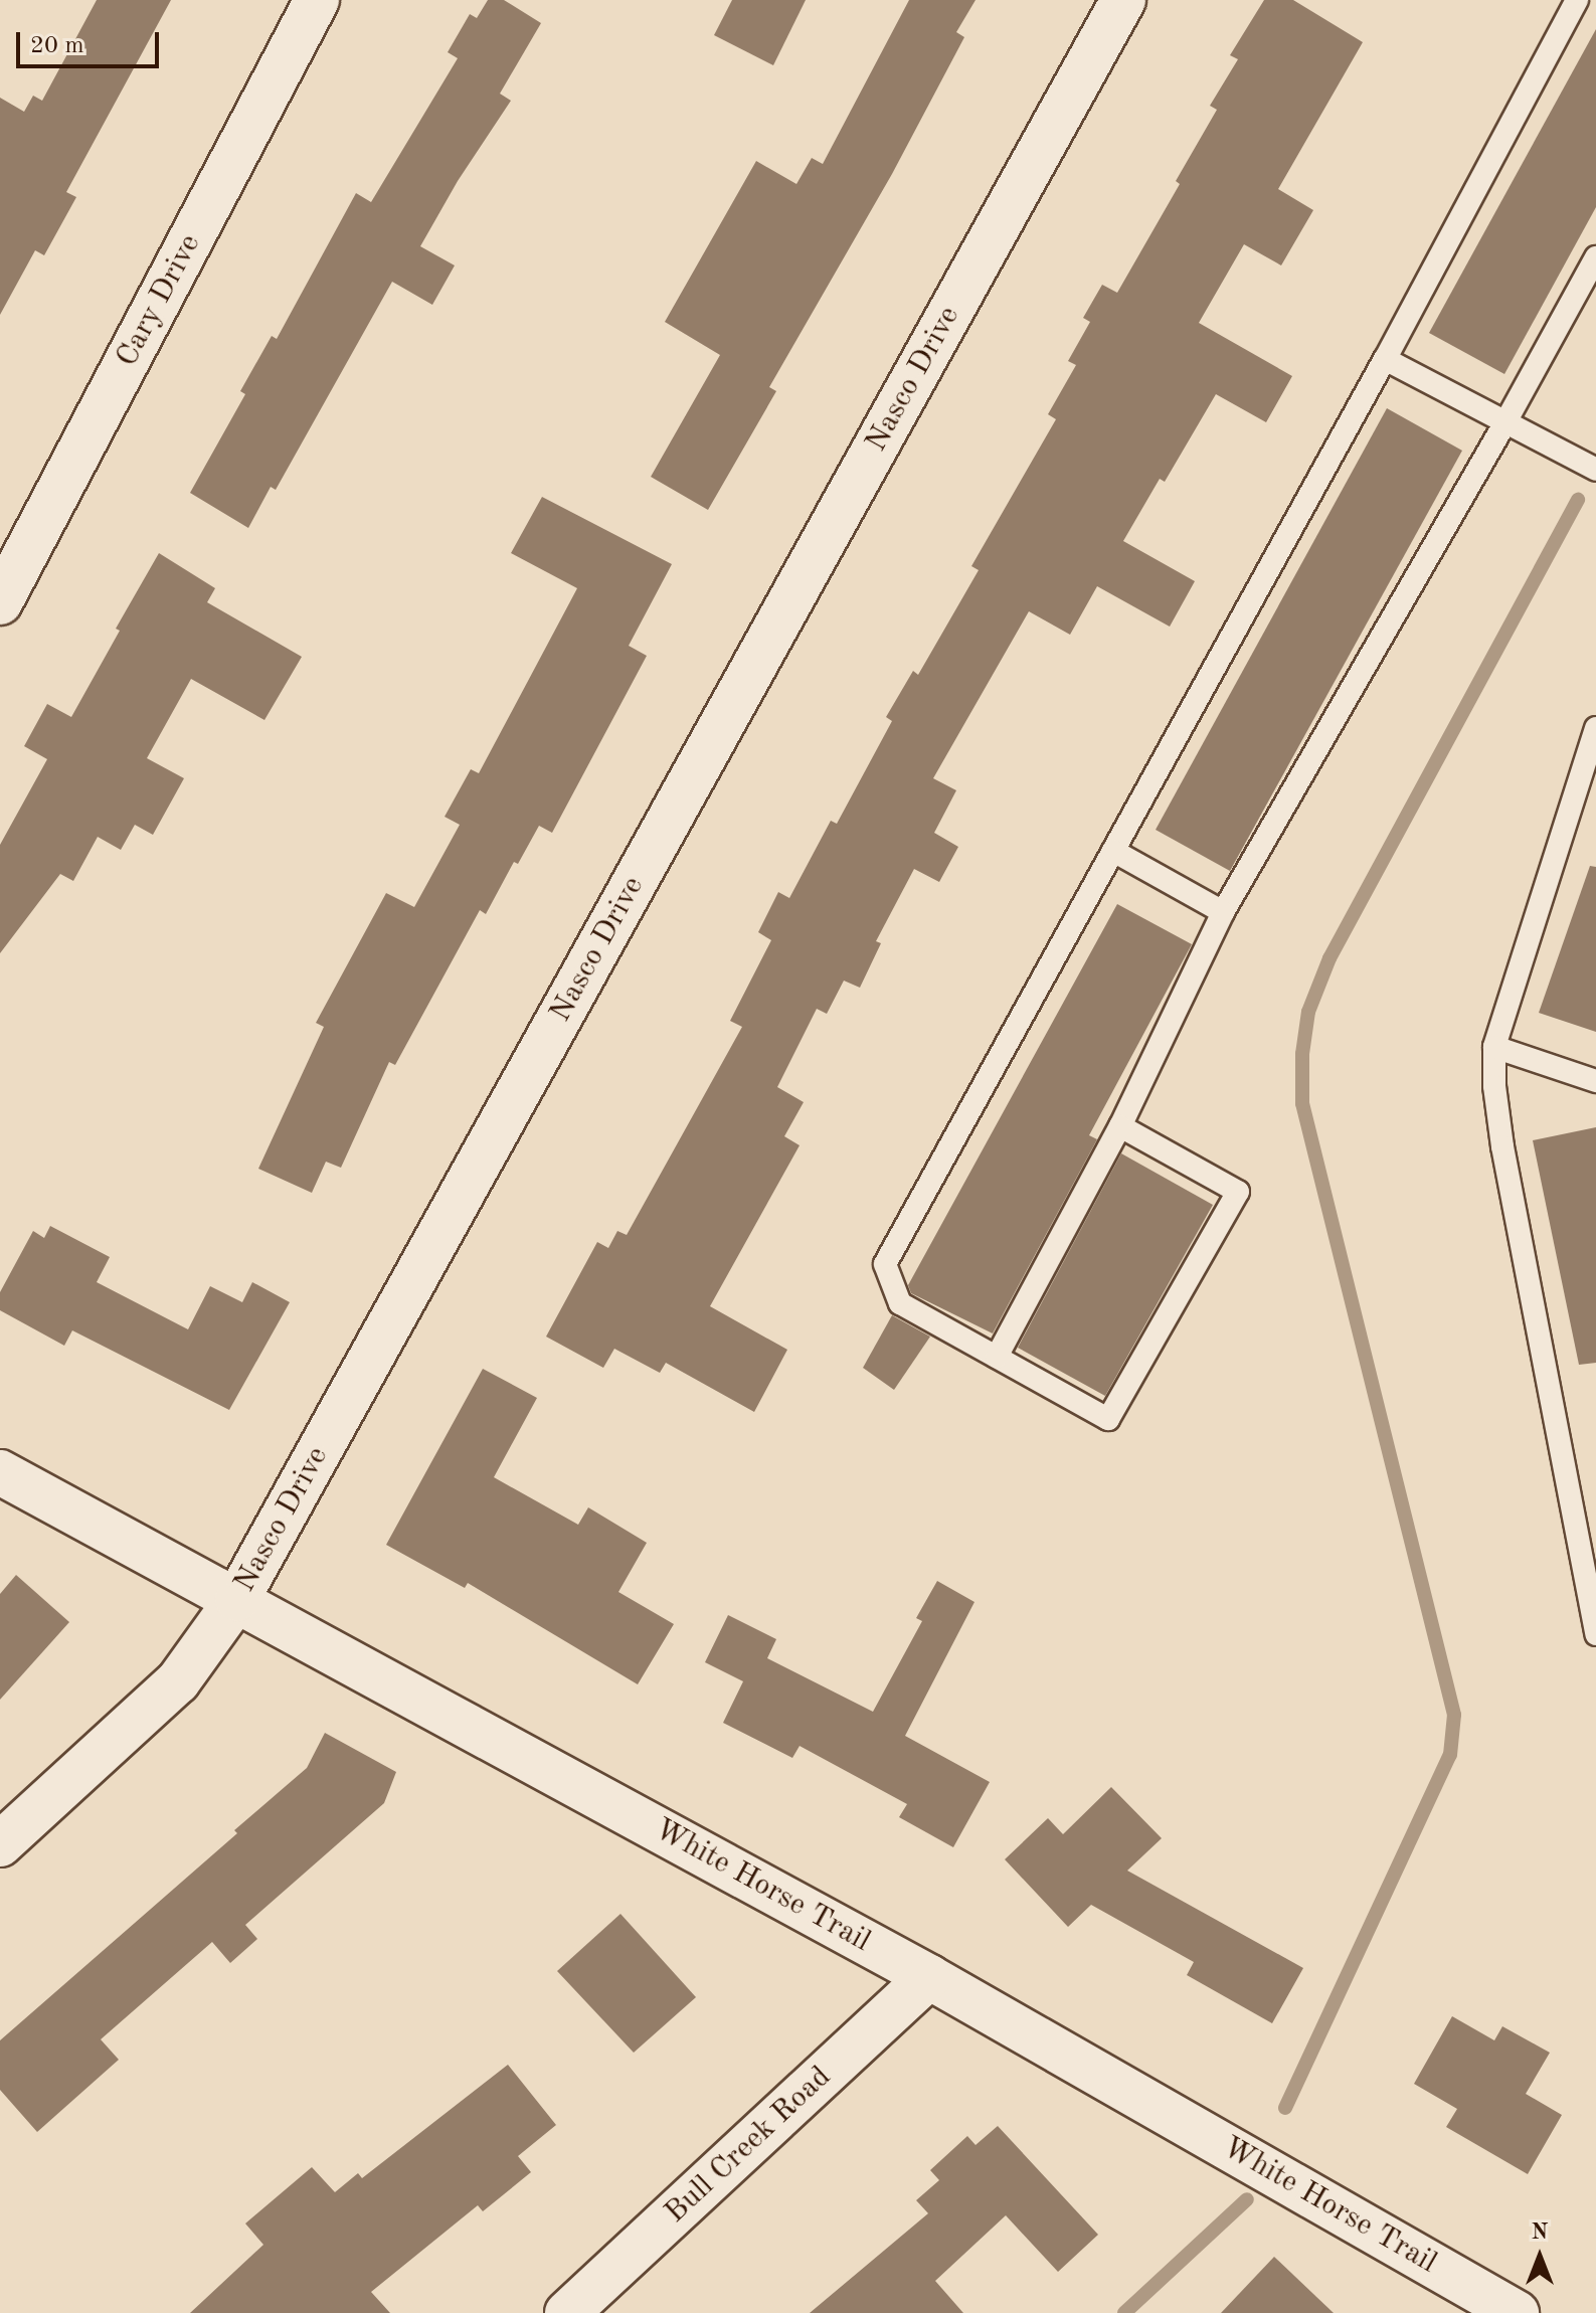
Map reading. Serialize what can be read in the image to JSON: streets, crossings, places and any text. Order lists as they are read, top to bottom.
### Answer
{
  "streets": {
    "street": [
      "Cary Drive",
      "Nasco Drive",
      "White Horse Trail",
      "Bull Creek Road"
    ]
  },
  "crossings": [
    ["Nasco Drive", "White Horse Trail"],
    ["White Horse Trail", "Bull Creek Road"]
  ],
  "scale_bar": "20 m",
  "north": "top"
}
